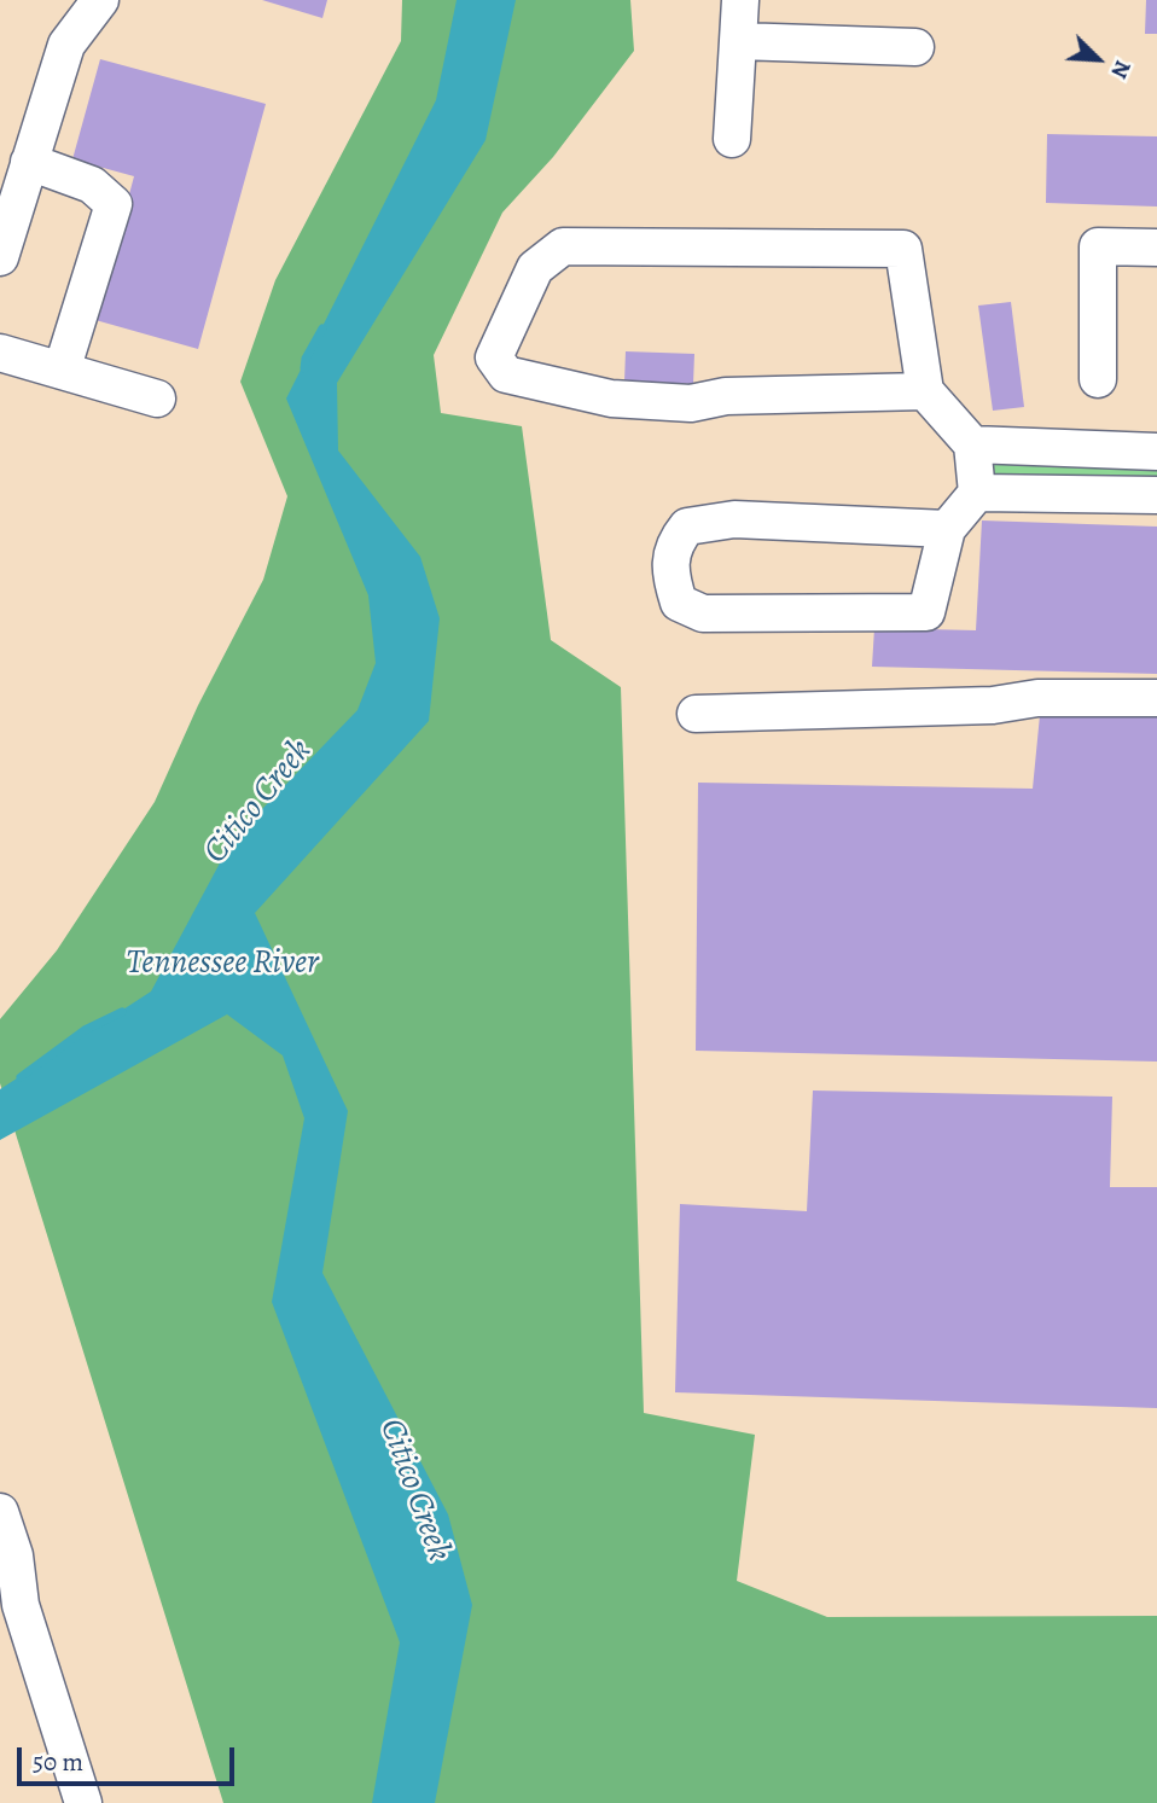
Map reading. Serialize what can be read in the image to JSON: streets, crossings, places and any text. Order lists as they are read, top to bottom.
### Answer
{
  "water": ["Citico Creek", "Tennessee River"],
  "scale_bar": "50 m",
  "north": "bottom right"
}
